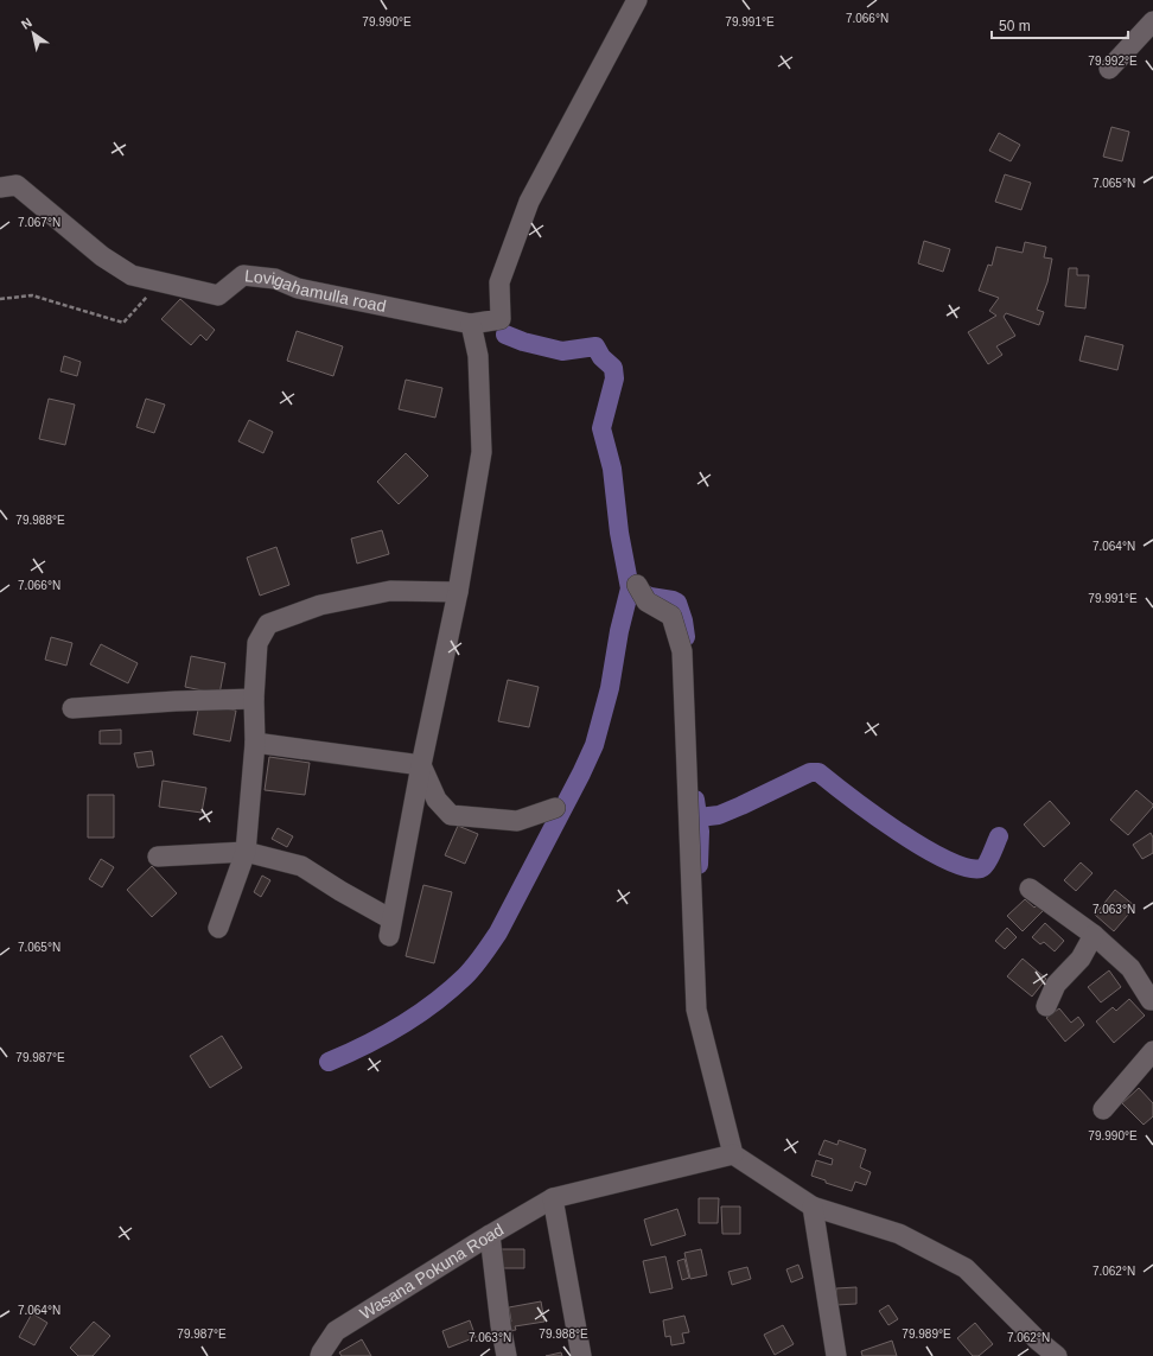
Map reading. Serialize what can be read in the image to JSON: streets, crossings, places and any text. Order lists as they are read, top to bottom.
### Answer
{
  "streets": {
    "street": ["Lovigahamulla road", "Wasana Pokuna Road"]
  },
  "scale_bar": "50 m",
  "north": "top left",
  "coordinates": [
    "7.066°N",
    "79.990°E",
    "79.991°E",
    "79.992°E",
    "7.065°N",
    "7.067°N",
    "79.988°E",
    "7.064°N",
    "7.063°N",
    "79.987°E",
    "7.062°N",
    "79.989°E"
  ]
}
